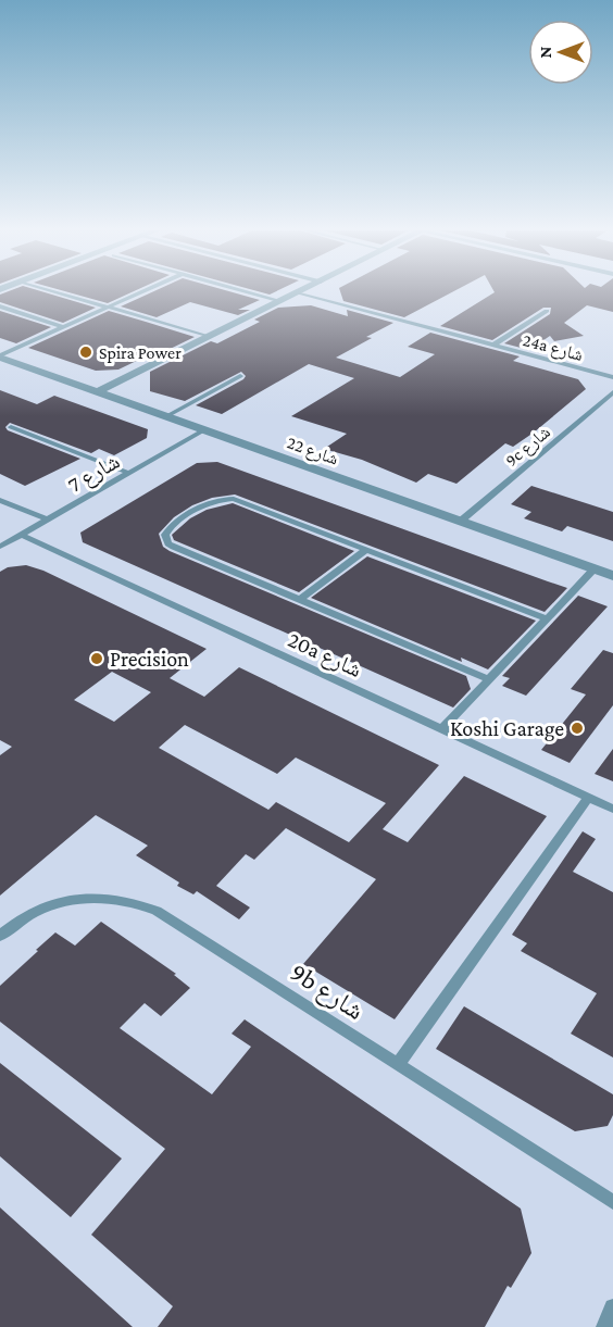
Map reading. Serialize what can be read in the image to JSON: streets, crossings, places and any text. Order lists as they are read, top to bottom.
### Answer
{
  "streets": {
    "street": ["شارع 22"],
    "lane": [
      "24a شارع",
      "9c شارع",
      "شارع 7",
      "20a شارع",
      "9b شارع"
    ]
  },
  "crossings": [
    ["9c شارع", "شارع 22"],
    ["شارع 22", "شارع 7"],
    ["شارع 7", "20a شارع"]
  ],
  "places": ["Spira Power", "Precision", "Koshi Garage"],
  "north": "left"
}
